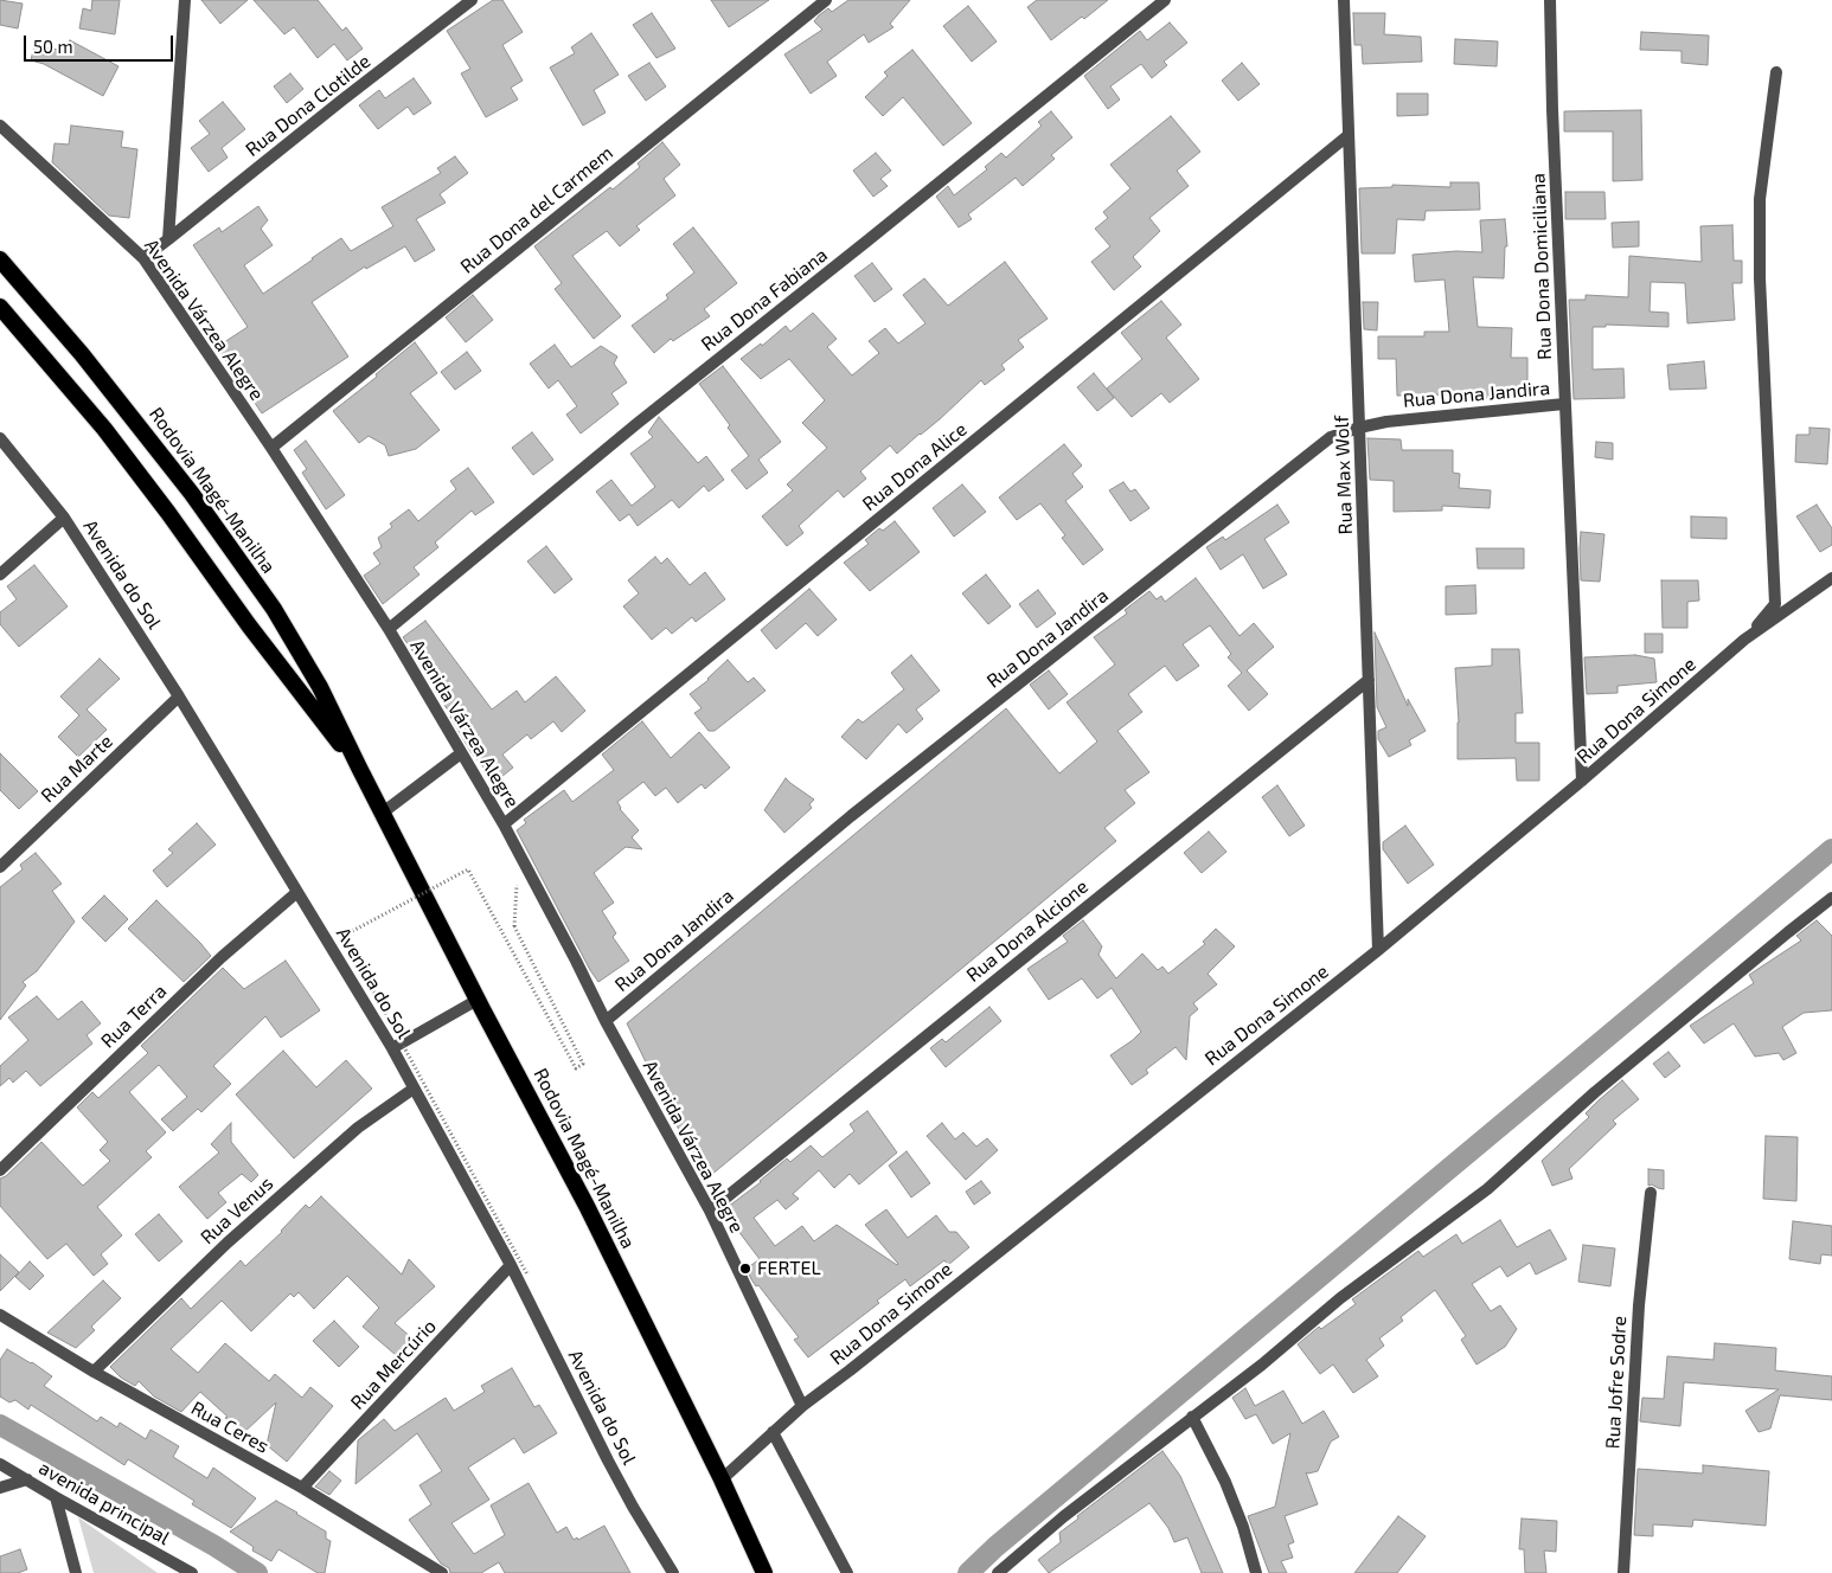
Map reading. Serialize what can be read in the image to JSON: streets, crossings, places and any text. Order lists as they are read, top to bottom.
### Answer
{
  "streets": {
    "highway": ["Rodovia Magé-Manilha"],
    "street": [
      "Rua Dona Clotilde",
      "Rua Dona del Carmem",
      "Rua Dona Domiciliana",
      "Rua Dona Fabiana",
      "Avenida Várzea Alegre",
      "Rua Dona Jandira",
      "Rua Dona Alice",
      "Rua Max Wolf",
      "Avenida do Sol",
      "Rua Dona Simone",
      "Rua Marte",
      "Rua Dona Alcione",
      "Rua Terra",
      "Rua Venus",
      "Rua Mercúrio",
      "Rua Jofre Sodre",
      "Rua Ceres",
      "avenida principal"
    ]
  },
  "crossings": [
    ["Rua Dona Clotilde", "Avenida Várzea Alegre"],
    ["Rua Dona del Carmem", "Avenida Várzea Alegre"],
    ["Rua Dona Domiciliana", "Rua Dona Jandira"],
    ["Rua Dona Domiciliana", "Rua Dona Simone"],
    ["Rua Dona Fabiana", "Avenida Várzea Alegre"],
    ["Avenida Várzea Alegre", "Rua Dona Jandira"],
    ["Avenida Várzea Alegre", "Rua Dona Alice"],
    ["Avenida Várzea Alegre", "Rua Dona Simone"],
    ["Avenida Várzea Alegre", "Rua Dona Alcione"],
    ["Rua Dona Jandira", "Rua Max Wolf"],
    ["Rua Dona Alice", "Rua Max Wolf"],
    ["Rua Max Wolf", "Rua Dona Simone"],
    ["Rua Max Wolf", "Rua Dona Alcione"],
    ["Rodovia Magé-Manilha", "Rua Dona Simone"],
    ["Avenida do Sol", "Rua Marte"],
    ["Avenida do Sol", "Rua Terra"],
    ["Avenida do Sol", "Rua Venus"],
    ["Avenida do Sol", "Rua Mercúrio"],
    ["Rua Venus", "Rua Ceres"],
    ["Rua Mercúrio", "Rua Ceres"]
  ],
  "places": ["FERTEL"],
  "scale_bar": "50 m"
}
